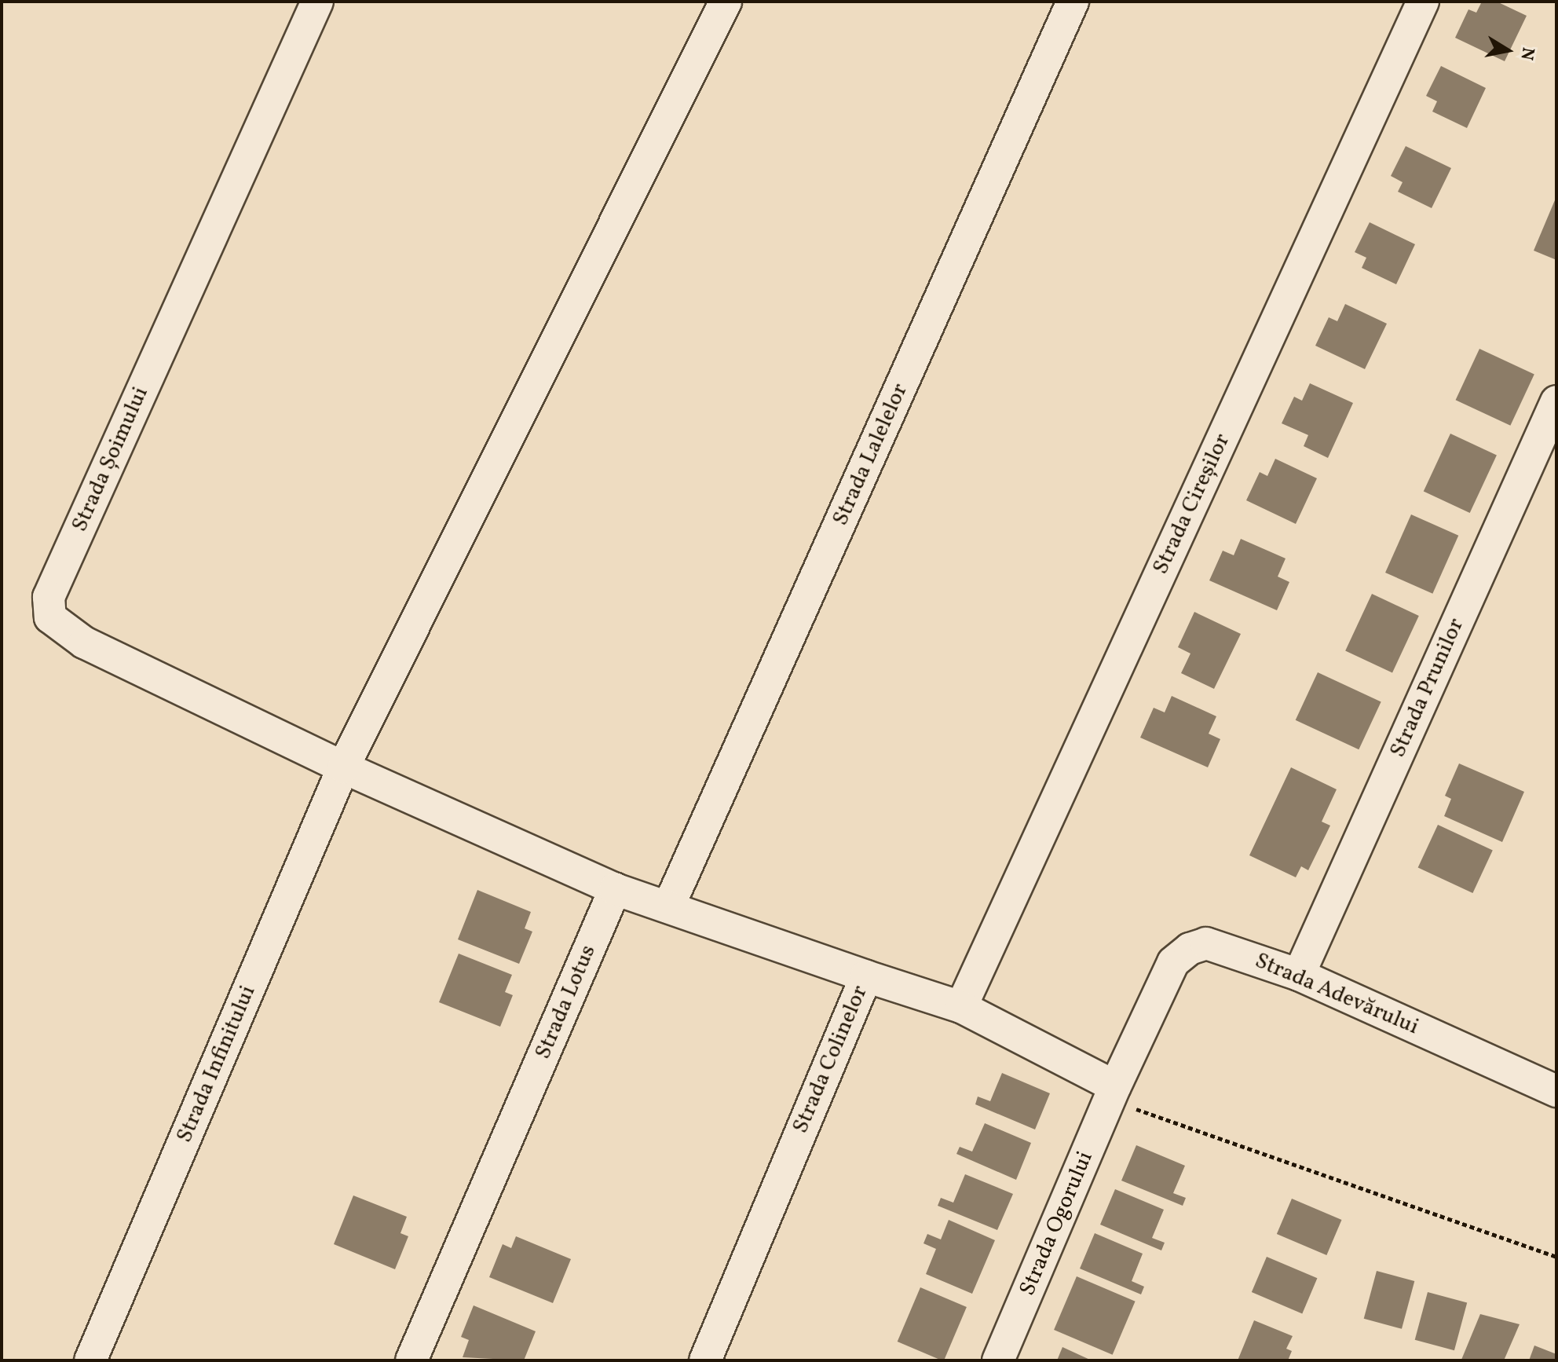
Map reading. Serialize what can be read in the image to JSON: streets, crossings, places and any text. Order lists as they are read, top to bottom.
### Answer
{
  "streets": {
    "street": [
      "Strada Lalelelor",
      "Strada Șoimului",
      "Strada Cireșilor",
      "Strada Prunilor",
      "Strada Adevărului",
      "Strada Lotus",
      "Strada Colinelor",
      "Strada Infinitului",
      "Strada Ogorului"
    ]
  },
  "crossings": [
    ["Strada Șoimului", "Strada Lotus"],
    ["Strada Șoimului", "Strada Infinitului"],
    ["Strada Cireșilor", "Strada Colinelor"],
    ["Strada Prunilor", "Strada Adevărului"],
    ["Strada Adevărului", "Strada Colinelor"],
    ["Strada Adevărului", "Strada Ogorului"],
    ["Strada Colinelor", "Strada Ogorului"]
  ],
  "north": "right"
}
